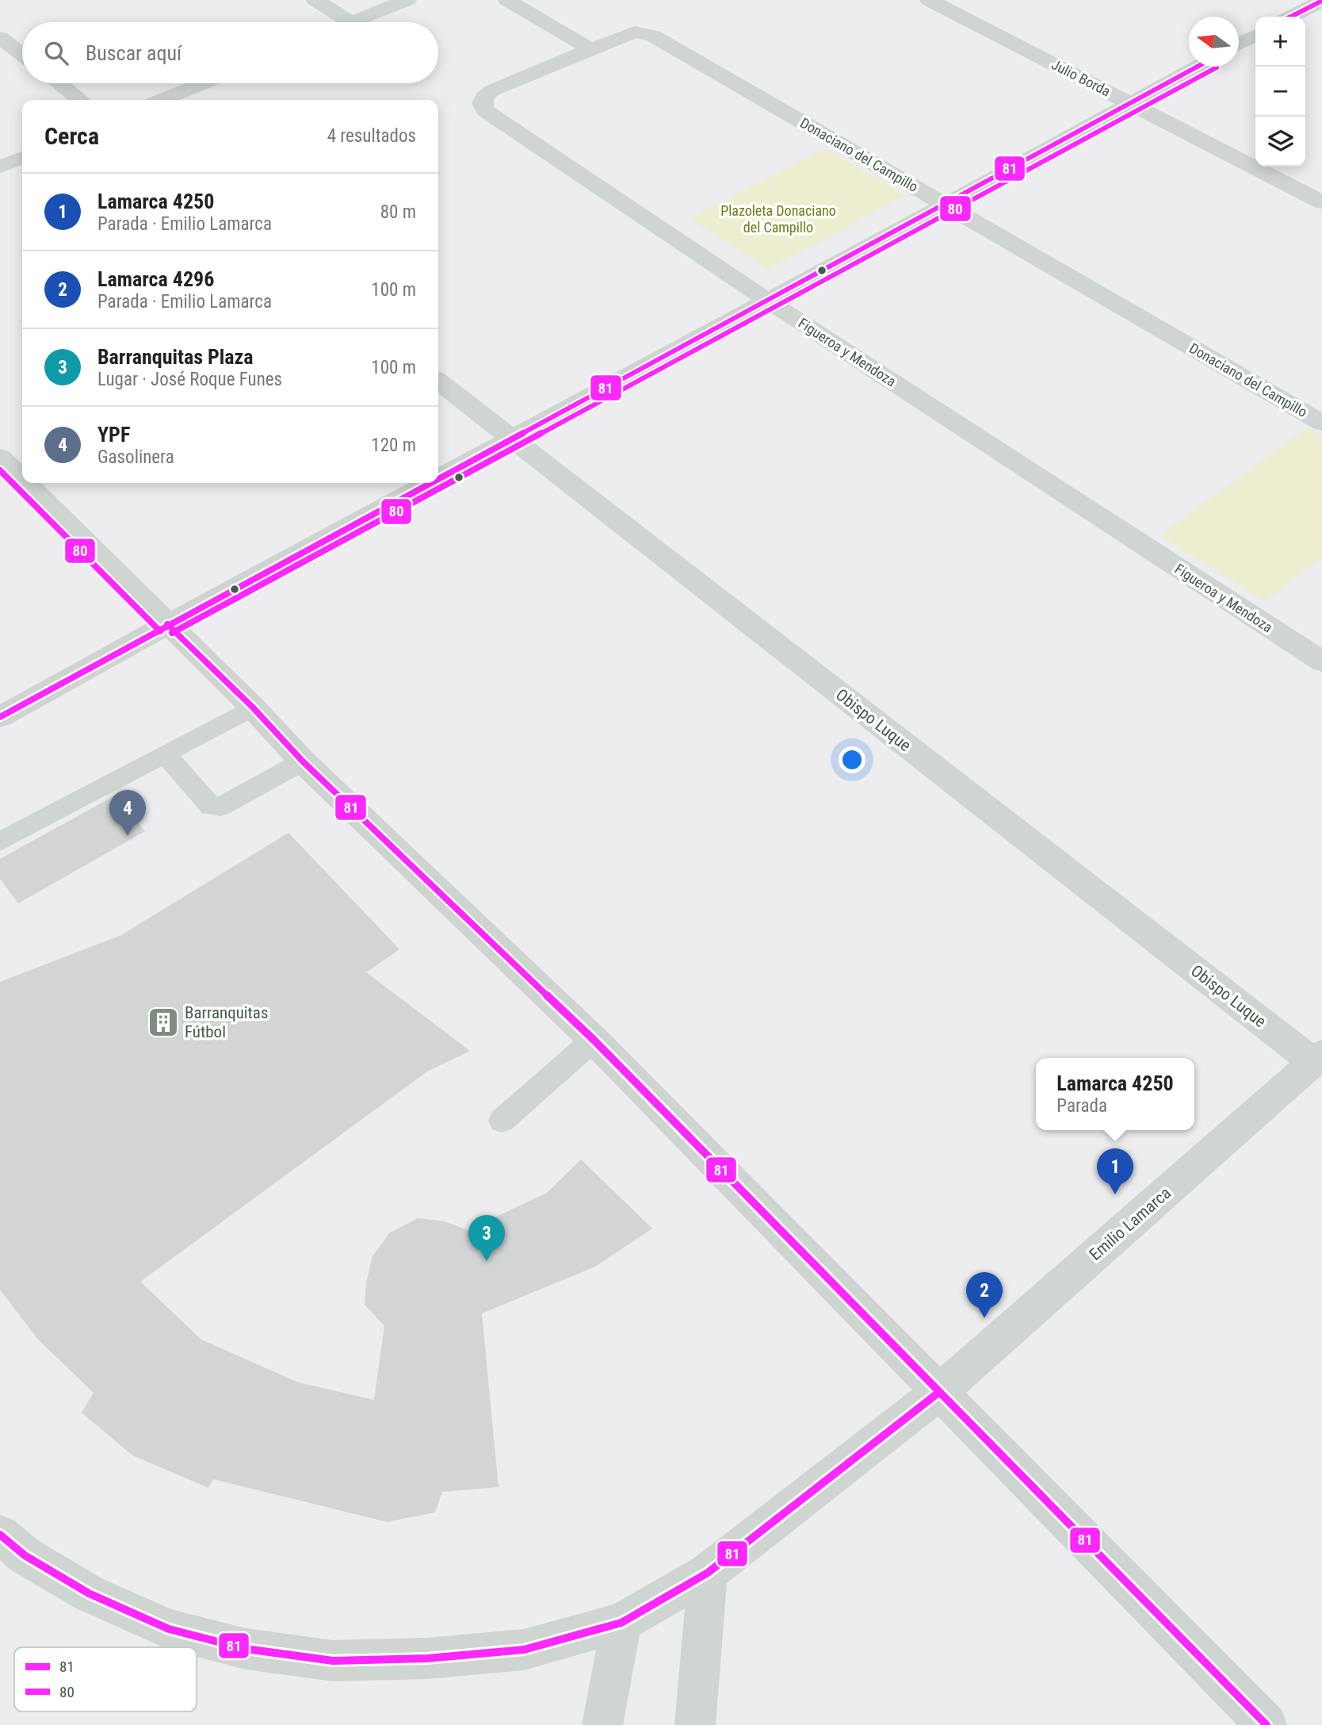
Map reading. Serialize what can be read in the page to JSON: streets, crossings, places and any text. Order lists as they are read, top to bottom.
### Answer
{
  "streets": {
    "street": [
      "Julio Borda",
      "Donaciano del Campillo",
      "Figueroa y Mendoza",
      "Obispo Luque",
      "Emilio Lamarca"
    ]
  },
  "crossings": [
    ["Donaciano del Campillo", "Figueroa y Mendoza"],
    ["Obispo Luque", "Emilio Lamarca"]
  ],
  "parks": ["Plazoleta Donaciano del Campillo"],
  "places": {
    "building": ["Barranquitas Fútbol"]
  },
  "lines": ["transit line 81", "transit line 80"],
  "legend": ["81", "80"],
  "north": "left",
  "page": {
    "map_buttons": ["+", "−"],
    "search": "Buscar aquí",
    "heading": ["Cerca", "4 resultados"],
    "list": [
      {
        "mark": "1",
        "name": "Lamarca 4250",
        "note": "Parada · Emilio Lamarca",
        "value": "80 m"
      },
      {
        "mark": "2",
        "name": "Lamarca 4296",
        "note": "Parada · Emilio Lamarca",
        "value": "100 m"
      },
      {
        "mark": "3",
        "name": "Barranquitas Plaza",
        "note": "Lugar · José Roque Funes",
        "value": "100 m"
      },
      {
        "mark": "4",
        "name": "YPF",
        "note": "Gasolinera",
        "value": "120 m"
      }
    ],
    "pins": [
      "4",
      "1",
      "3",
      "2"
    ],
    "popup": ["Lamarca 4250", "Parada"]
  }
}
